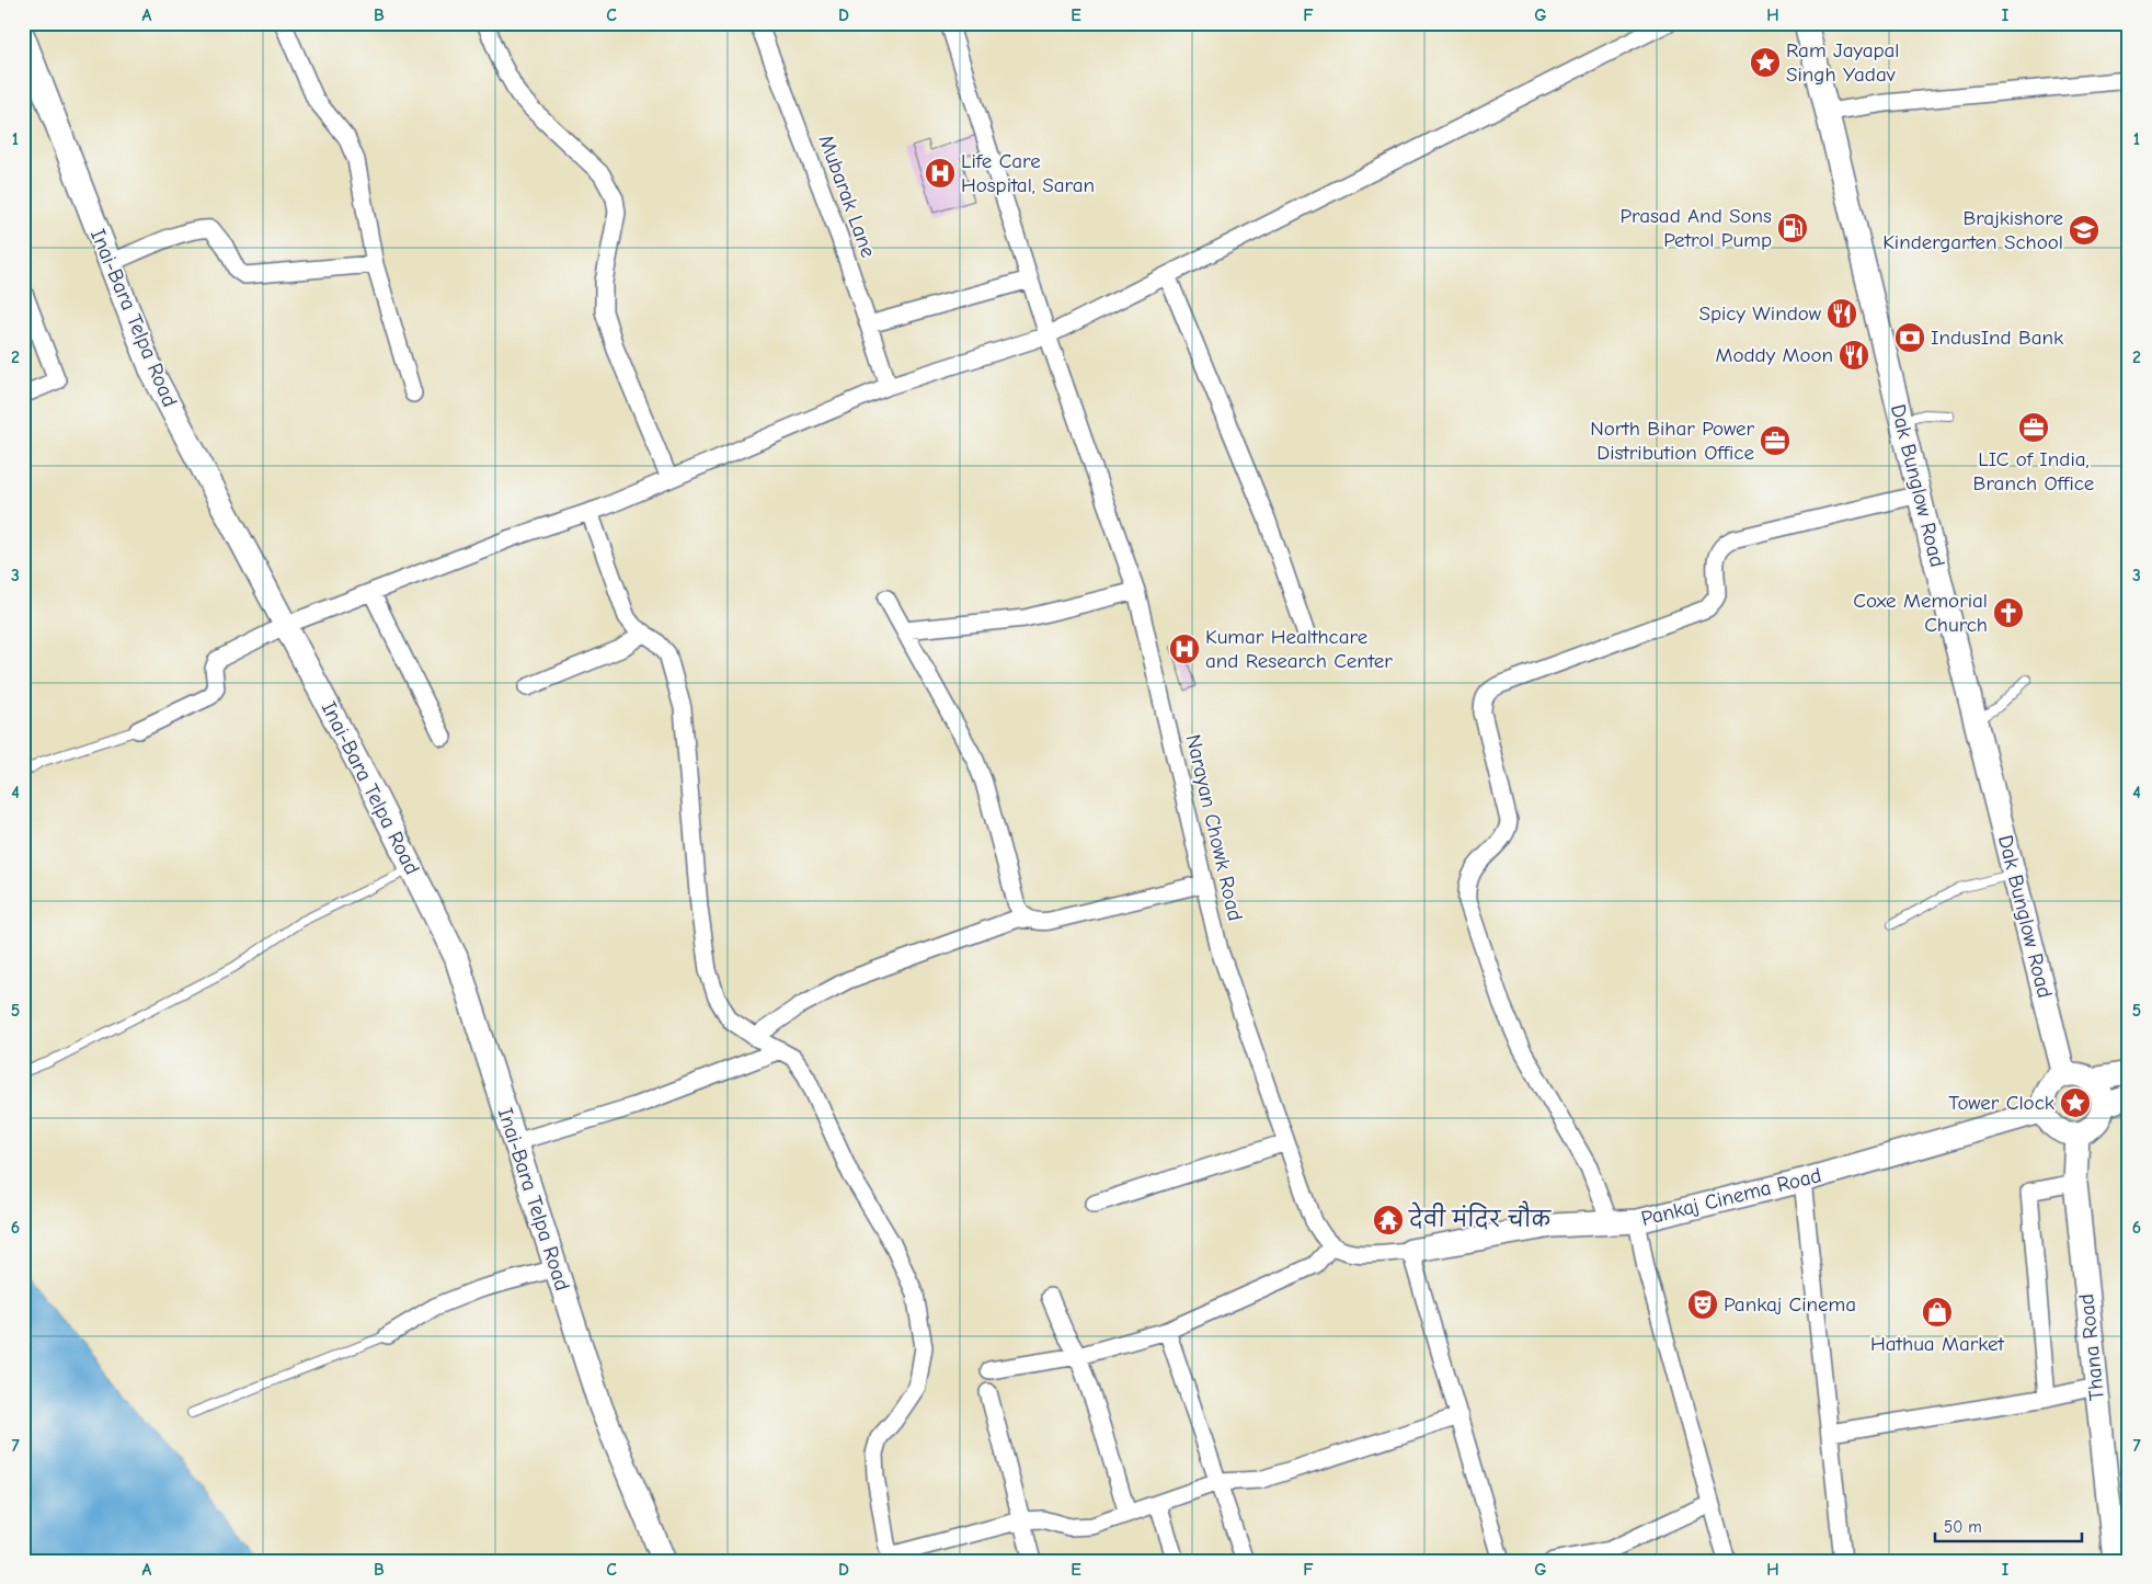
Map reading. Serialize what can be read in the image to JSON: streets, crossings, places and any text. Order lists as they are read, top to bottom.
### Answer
{
  "streets": {
    "street": [
      "Mubarak Lane",
      "Inai-Bara Telpa Road",
      "Dak Bunglow Road",
      "Narayan Chowk Road",
      "Pankaj Cinema Road",
      "Thana Road"
    ]
  },
  "crossings": [
    ["Dak Bunglow Road", "Pankaj Cinema Road"],
    ["Dak Bunglow Road", "Thana Road"],
    ["Pankaj Cinema Road", "Thana Road"]
  ],
  "places": {
    "place": ["Ram Jayapal Singh Yadav", "Tower Clock"],
    "hospital": ["Life Care Hospital, Saran", "Kumar Healthcare and Research Center"],
    "fuel station": ["Prasad And Sons Petrol Pump"],
    "school or university": ["Brajkishore Kindergarten School"],
    "restaurant": ["Spicy Window", "Moddy Moon"],
    "bank": ["IndusInd Bank"],
    "office": ["LIC of India, Branch Office", "North Bihar Power Distribution Office"],
    "church": ["Coxe Memorial Church"],
    "temple": ["देवी मंदिर चौक"],
    "theatre": ["Pankaj Cinema"],
    "shop": ["Hathua Market"]
  },
  "scale_bar": "50 m",
  "grid": {
    "columns": [
      "A",
      "B",
      "C",
      "D",
      "E",
      "F",
      "G",
      "H",
      "I"
    ],
    "rows": [
      "1",
      "2",
      "3",
      "4",
      "5",
      "6",
      "7"
    ]
  }
}
